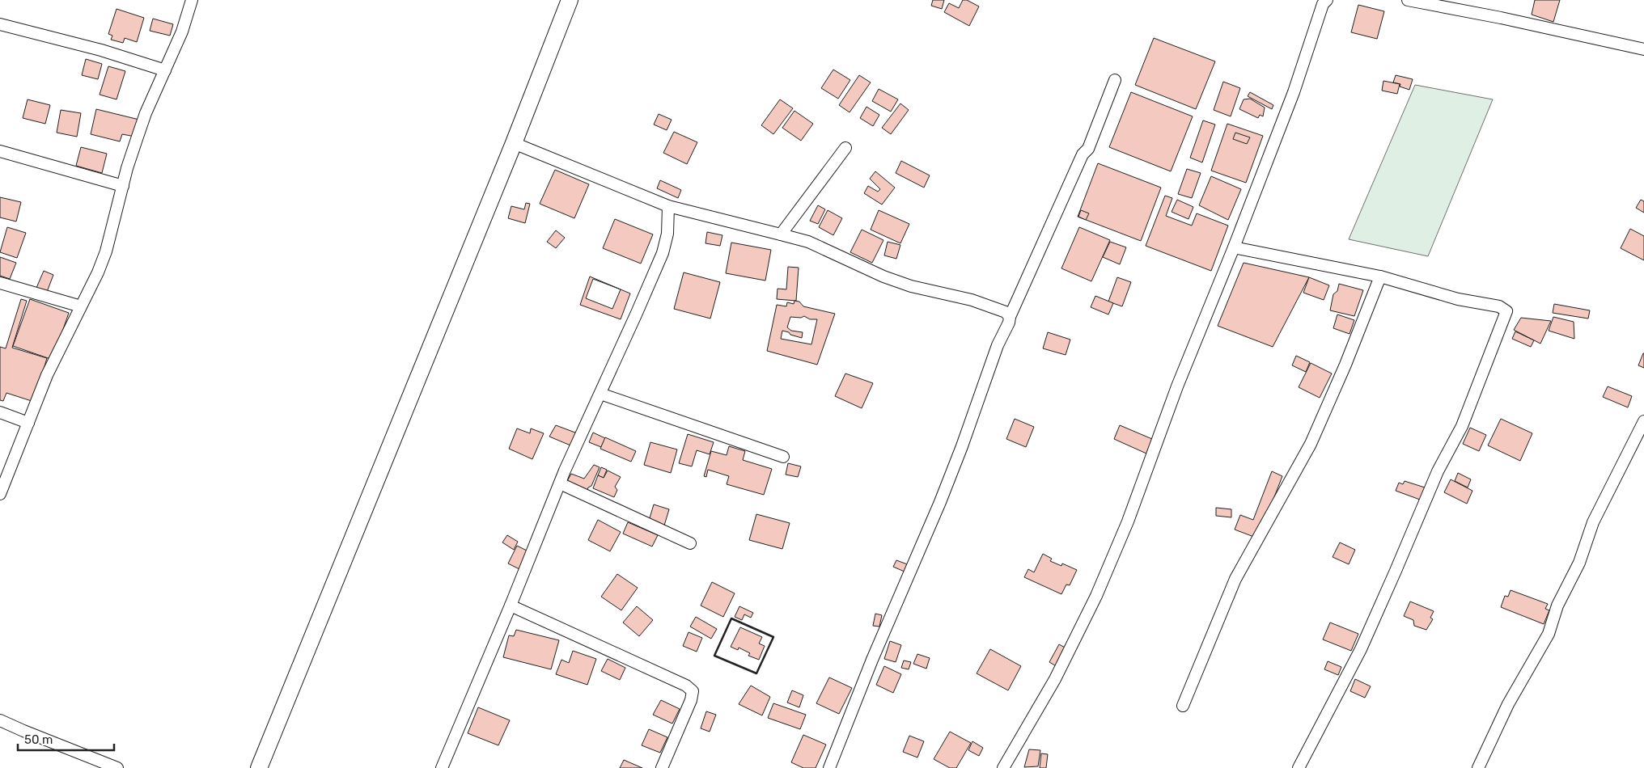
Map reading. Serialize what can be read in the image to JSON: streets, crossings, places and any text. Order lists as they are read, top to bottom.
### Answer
{
  "scale_bar": "50 m"
}
